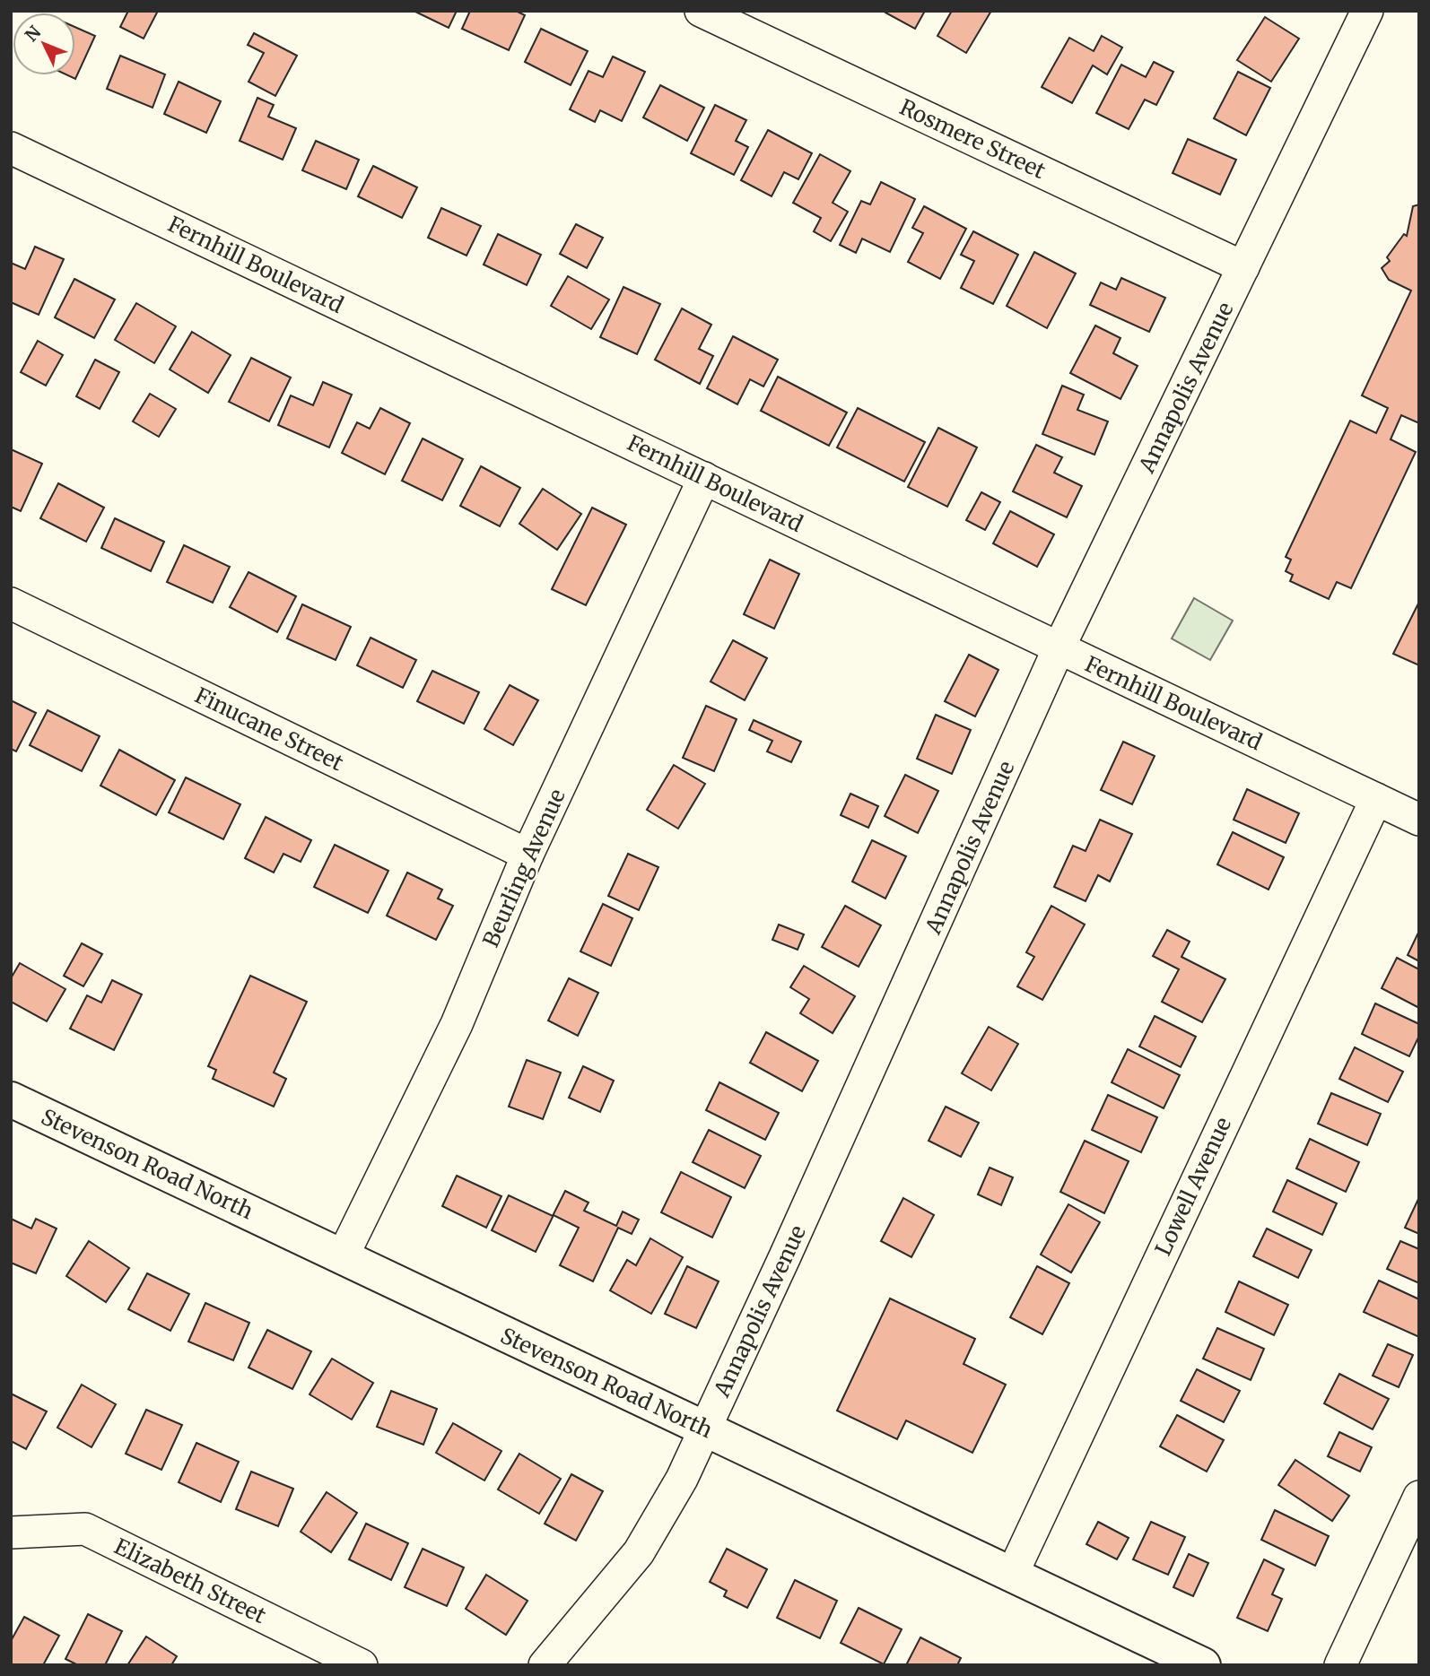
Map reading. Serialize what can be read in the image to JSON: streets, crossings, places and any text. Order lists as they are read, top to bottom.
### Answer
{
  "streets": {
    "main road": ["Stevenson Road North"],
    "street": [
      "Rosmere Street",
      "Fernhill Boulevard",
      "Annapolis Avenue",
      "Finucane Street",
      "Beurling Avenue",
      "Lowell Avenue",
      "Elizabeth Street"
    ]
  },
  "crossings": [
    ["Rosmere Street", "Annapolis Avenue"],
    ["Fernhill Boulevard", "Annapolis Avenue"],
    ["Fernhill Boulevard", "Beurling Avenue"],
    ["Fernhill Boulevard", "Lowell Avenue"],
    ["Annapolis Avenue", "Stevenson Road North"],
    ["Finucane Street", "Beurling Avenue"],
    ["Beurling Avenue", "Stevenson Road North"],
    ["Stevenson Road North", "Lowell Avenue"]
  ],
  "north": "top left"
}
